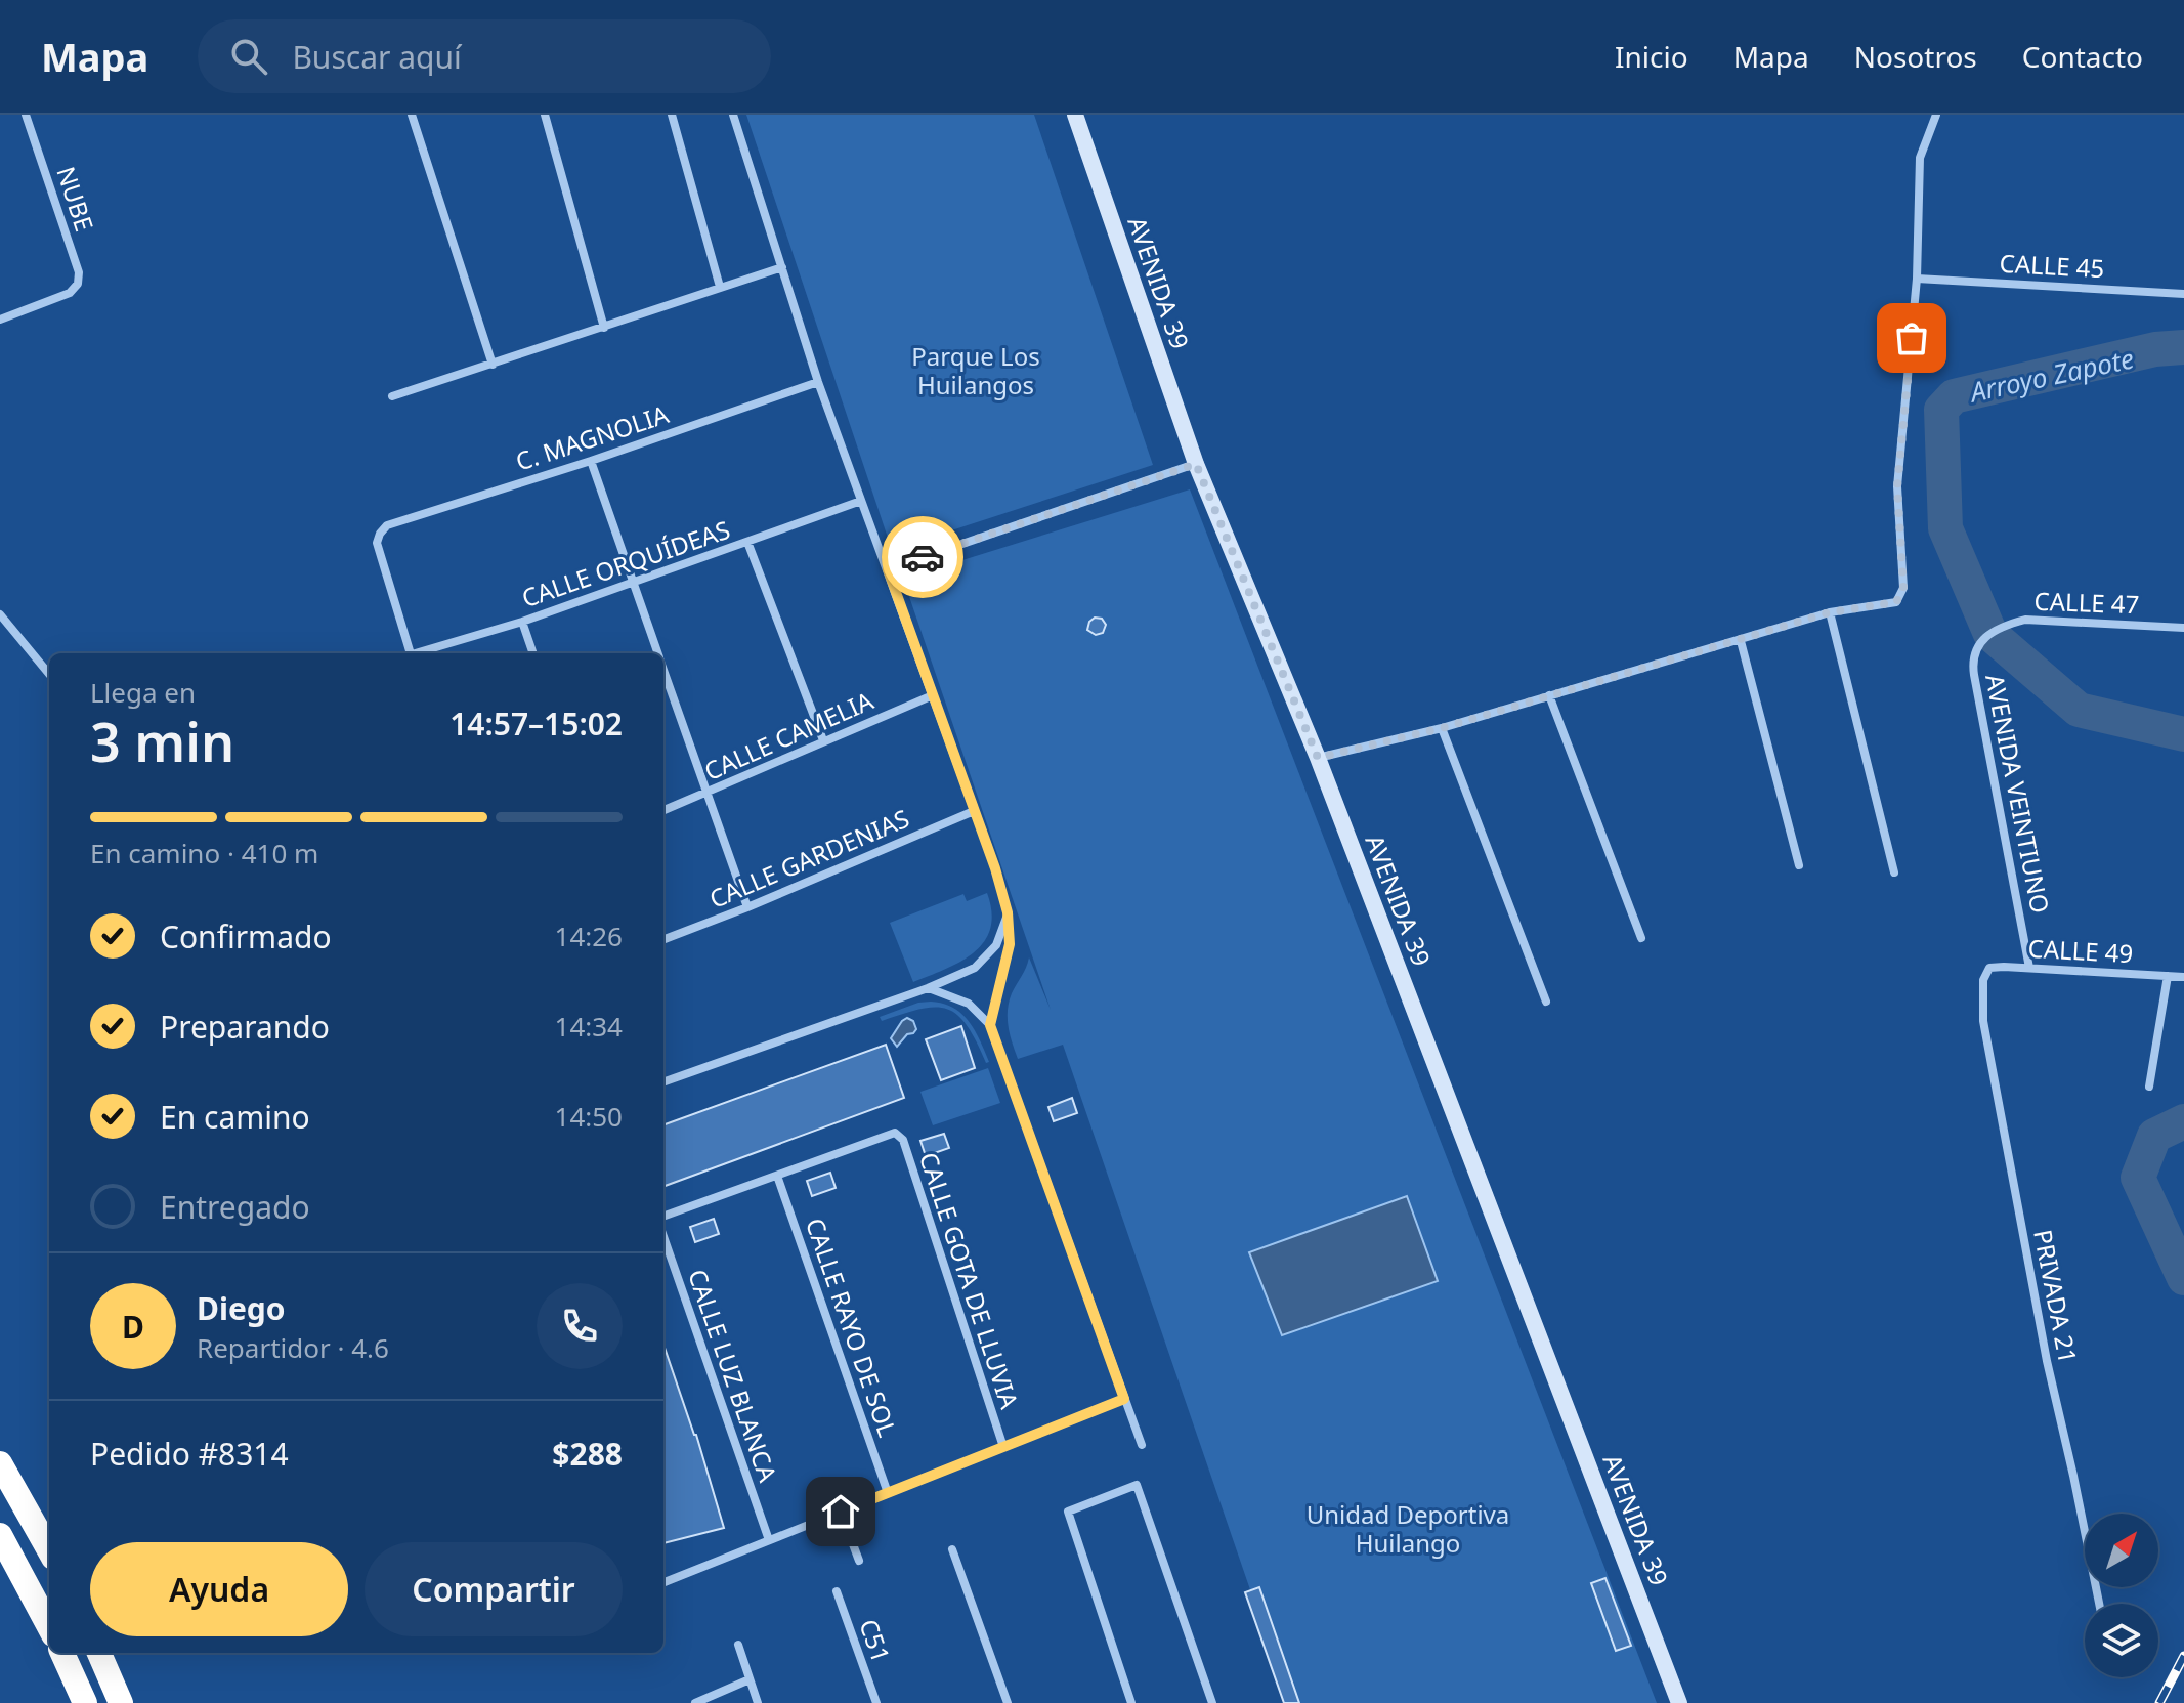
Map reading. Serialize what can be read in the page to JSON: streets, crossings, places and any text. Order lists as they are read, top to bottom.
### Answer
{
  "streets": {
    "street": [
      "NUBE",
      "CALLE 45",
      "AVENIDA 39",
      "C. MAGNOLIA",
      "CALLE ORQUÍDEAS",
      "CALLE 47",
      "CALLE CAMELIA",
      "AVENIDA VEINTIUNO",
      "CALLE GARDENIAS",
      "CALLE 49",
      "CALLE GOTA DE LLUVIA",
      "PRIVADA 21",
      "CALLE RAYO DE SOL",
      "CALLE LUZ BLANCA",
      "C51"
    ]
  },
  "crossings": [
    ["CALLE 47", "AVENIDA VEINTIUNO"],
    ["AVENIDA VEINTIUNO", "CALLE 49"],
    ["CALLE 49", "PRIVADA 21"],
    ["CALLE GOTA DE LLUVIA", "CALLE RAYO DE SOL"]
  ],
  "water": ["Arroyo Zapote"],
  "parks": ["Parque Los Huilangos", "Unidad Deportiva Huilango"],
  "north": "top right",
  "page": {
    "header": "Mapa",
    "search": "Buscar aquí",
    "nav": [
      "Inicio",
      "Mapa",
      "Nosotros",
      "Contacto"
    ],
    "heading": ["3 min", "Llega en", "14:57–15:02"],
    "panel": [
      "Diego",
      "Repartidor · 4.6",
      "Pedido #8314",
      "$288"
    ],
    "bar": "En camino · 410 m",
    "list": [
      ["Confirmado", "14:26"],
      ["Preparando", "14:34"],
      ["En camino", "14:50"],
      "Entregado"
    ],
    "round": "D",
    "buttons": ["Ayuda", "Compartir"]
  }
}
